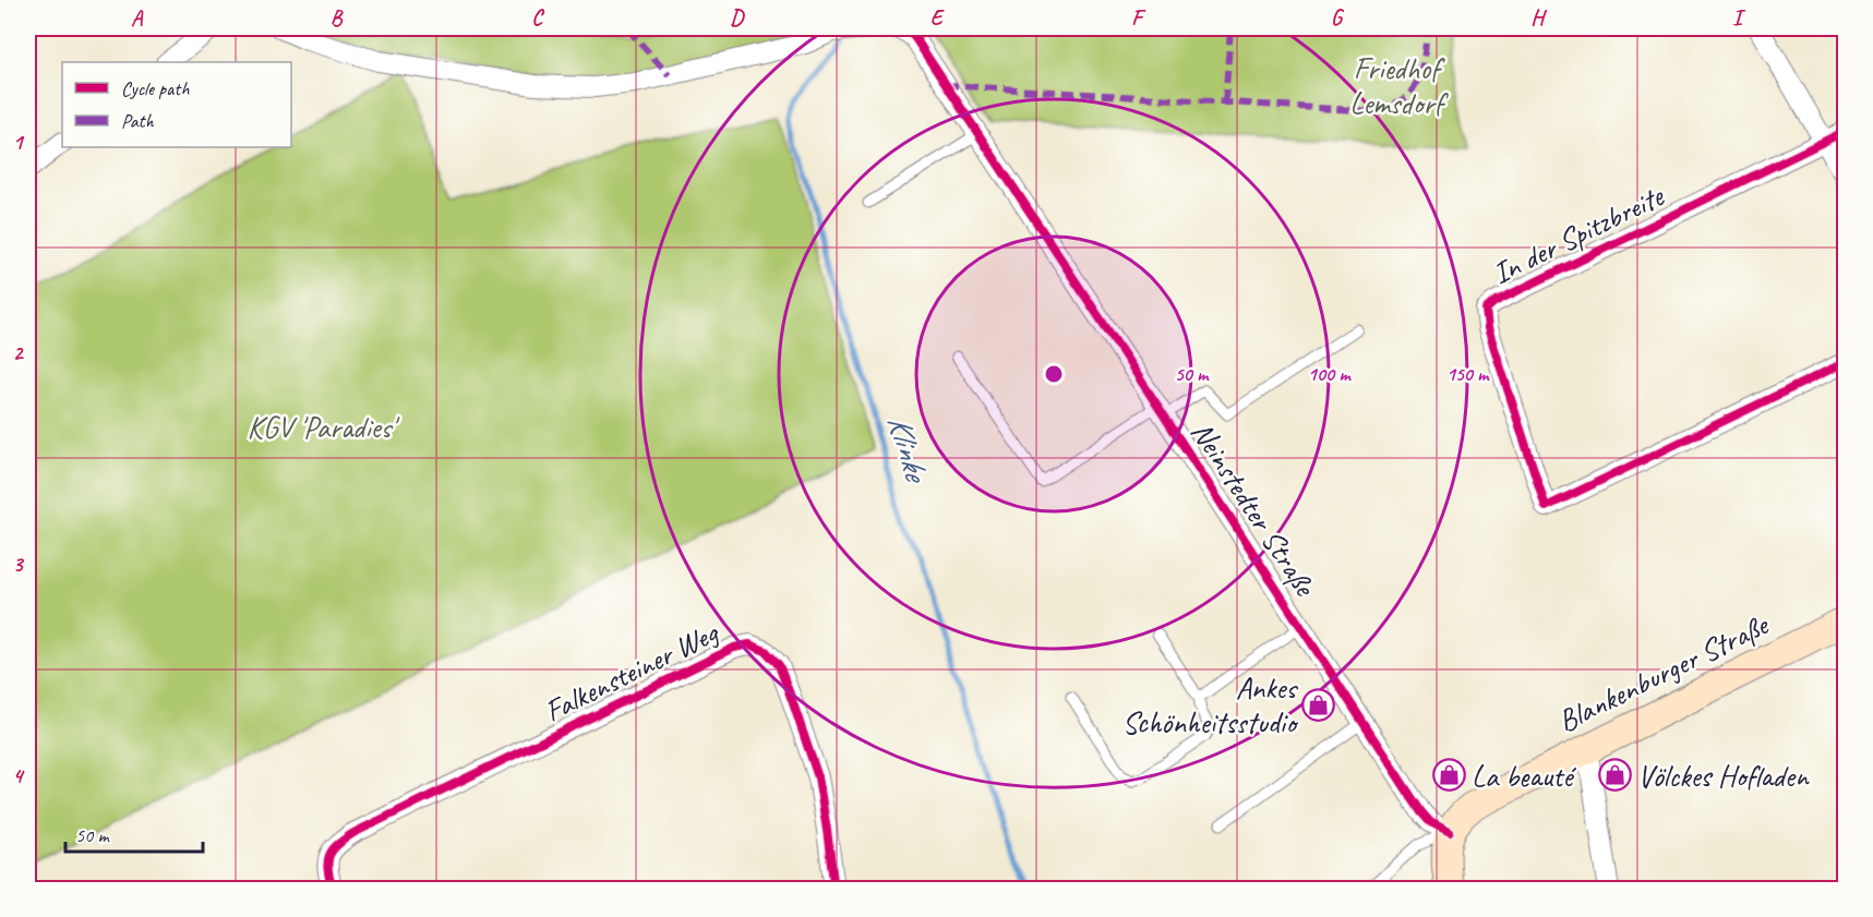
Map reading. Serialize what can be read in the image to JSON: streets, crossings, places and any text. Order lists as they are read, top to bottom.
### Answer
{
  "streets": {
    "street": [
      "In der Spitzbreite",
      "Neinstedter Straße",
      "Falkensteiner Weg",
      "Blankenburger Straße"
    ]
  },
  "crossings": [
    ["Neinstedter Straße", "Blankenburger Straße"]
  ],
  "water": ["Klinke"],
  "parks": ["Friedhof Lemsdorf", "KGV 'Paradies'"],
  "places": {
    "shop": ["Ankes Schönheitsstudio", "La beauté", "Völckes Hofladen"]
  },
  "legend": ["Cycle path", "Path"],
  "scale_bar": "50 m",
  "grid": {
    "columns": [
      "A",
      "B",
      "C",
      "D",
      "E",
      "F",
      "G",
      "H",
      "I"
    ],
    "rows": [
      "1",
      "2",
      "3",
      "4"
    ]
  },
  "rings": ["50 m", "100 m", "150 m"]
}
